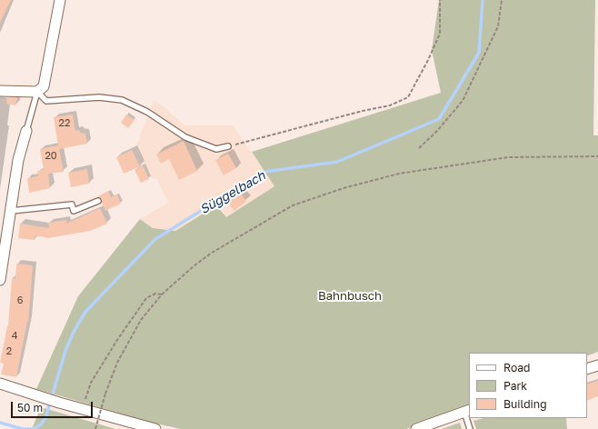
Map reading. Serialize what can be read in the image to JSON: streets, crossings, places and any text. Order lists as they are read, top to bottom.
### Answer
{
  "water": ["Süggelbach"],
  "parks": ["Bahnbusch"],
  "house_numbers": [
    "22",
    "20",
    "6",
    "4",
    "2"
  ],
  "legend": ["Road", "Park", "Building"],
  "scale_bar": "50 m"
}
